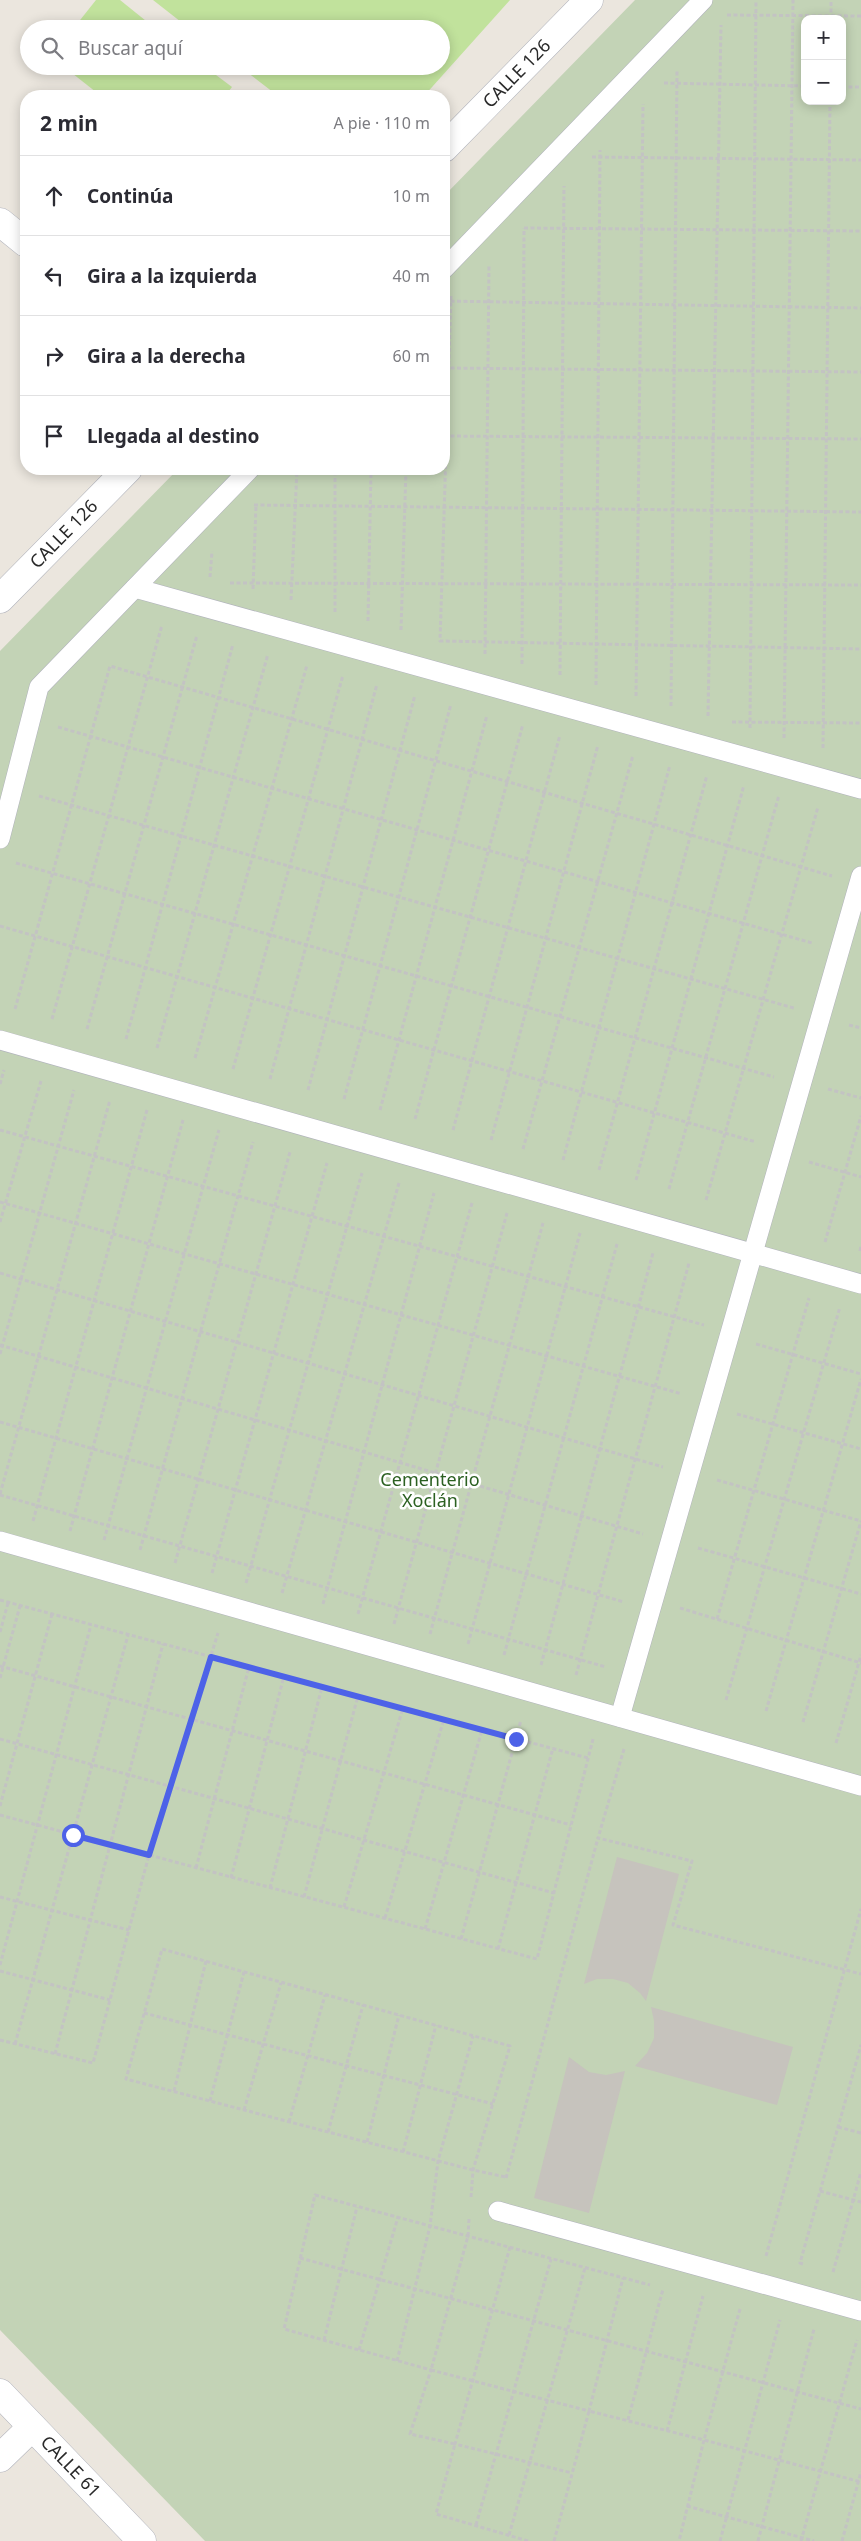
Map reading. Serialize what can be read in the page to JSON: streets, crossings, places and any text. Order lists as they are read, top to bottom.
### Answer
{
  "streets": {
    "street": ["CALLE 126", "CALLE 61"]
  },
  "parks": ["Cementerio Xoclán"],
  "page": {
    "map_buttons": ["+", "−"],
    "search": "Buscar aquí",
    "heading": ["2 min", "A pie · 110 m"],
    "list": [
      ["Continúa", "10 m"],
      ["Gira a la izquierda", "40 m"],
      ["Gira a la derecha", "60 m"],
      "Llegada al destino"
    ]
  }
}
